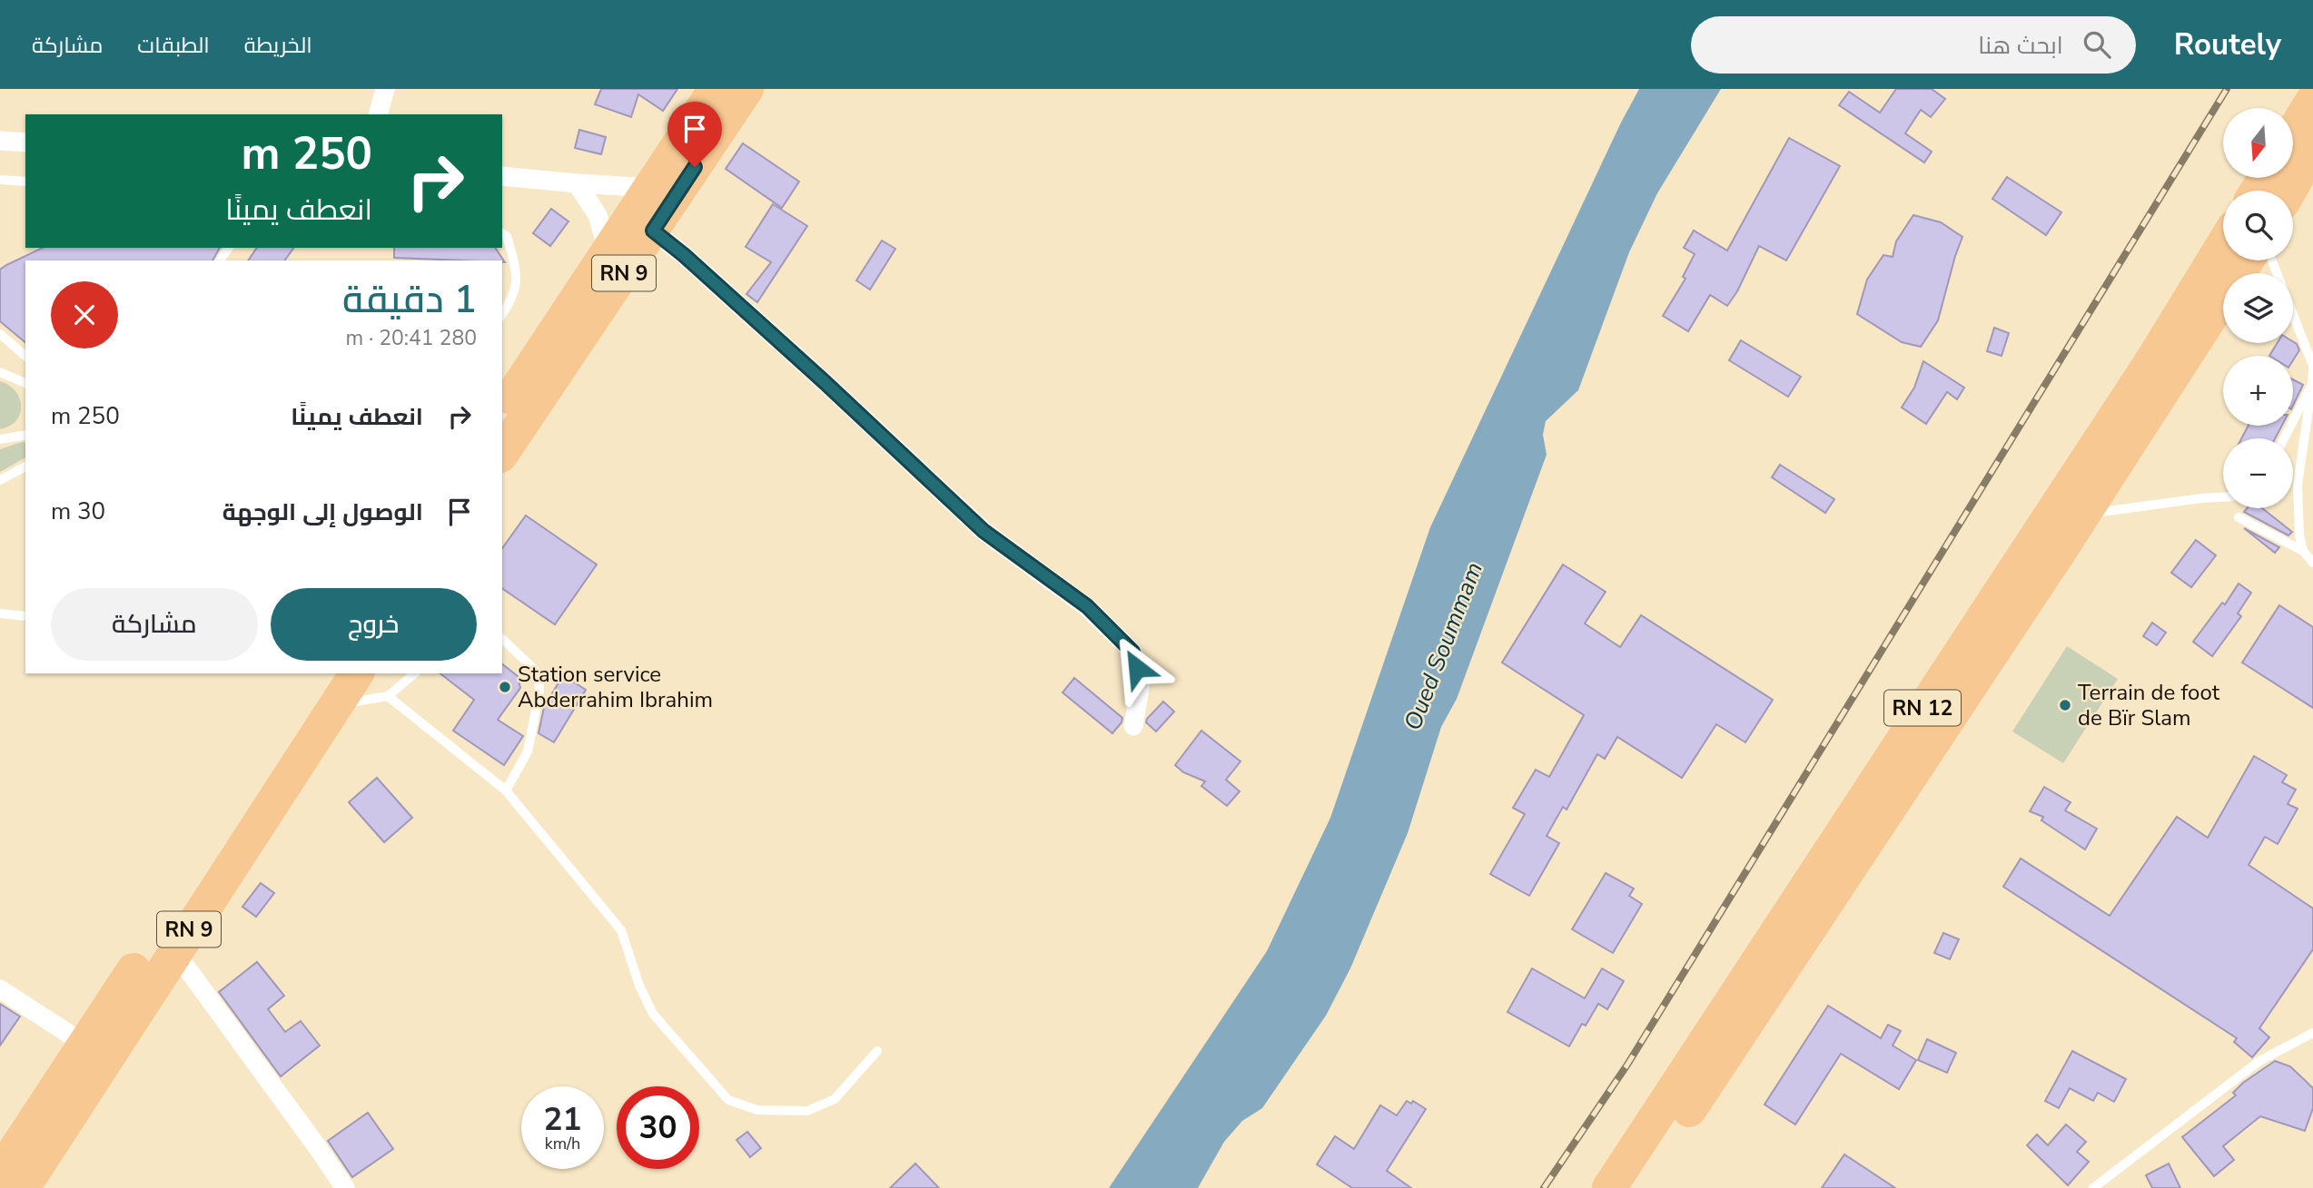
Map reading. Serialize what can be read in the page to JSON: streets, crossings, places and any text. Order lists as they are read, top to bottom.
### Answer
{
  "streets": {
    "highway": ["RN 9", "RN 12"]
  },
  "water": ["Oued Soummam"],
  "places": ["Station service Abderrahim Ibrahim", "Terrain de foot de Bïr Slam"],
  "north": "bottom",
  "page": {
    "header": "Routely",
    "search": "ابحث هنا",
    "nav": ["الخريطة", "الطبقات", "مشاركة"],
    "map_buttons": ["+", "−"],
    "turn": ["250 m", "انعطف يمينًا"],
    "heading": ["1 دقيقة", "280 m · 20:41"],
    "list": [
      {
        "name": "انعطف يمينًا",
        "value": "250 m"
      },
      {
        "name": "الوصول إلى الوجهة",
        "value": "30 m"
      }
    ],
    "buttons": ["خروج", "مشاركة"],
    "speed": "21 km/h",
    "limit": "30"
  }
}
